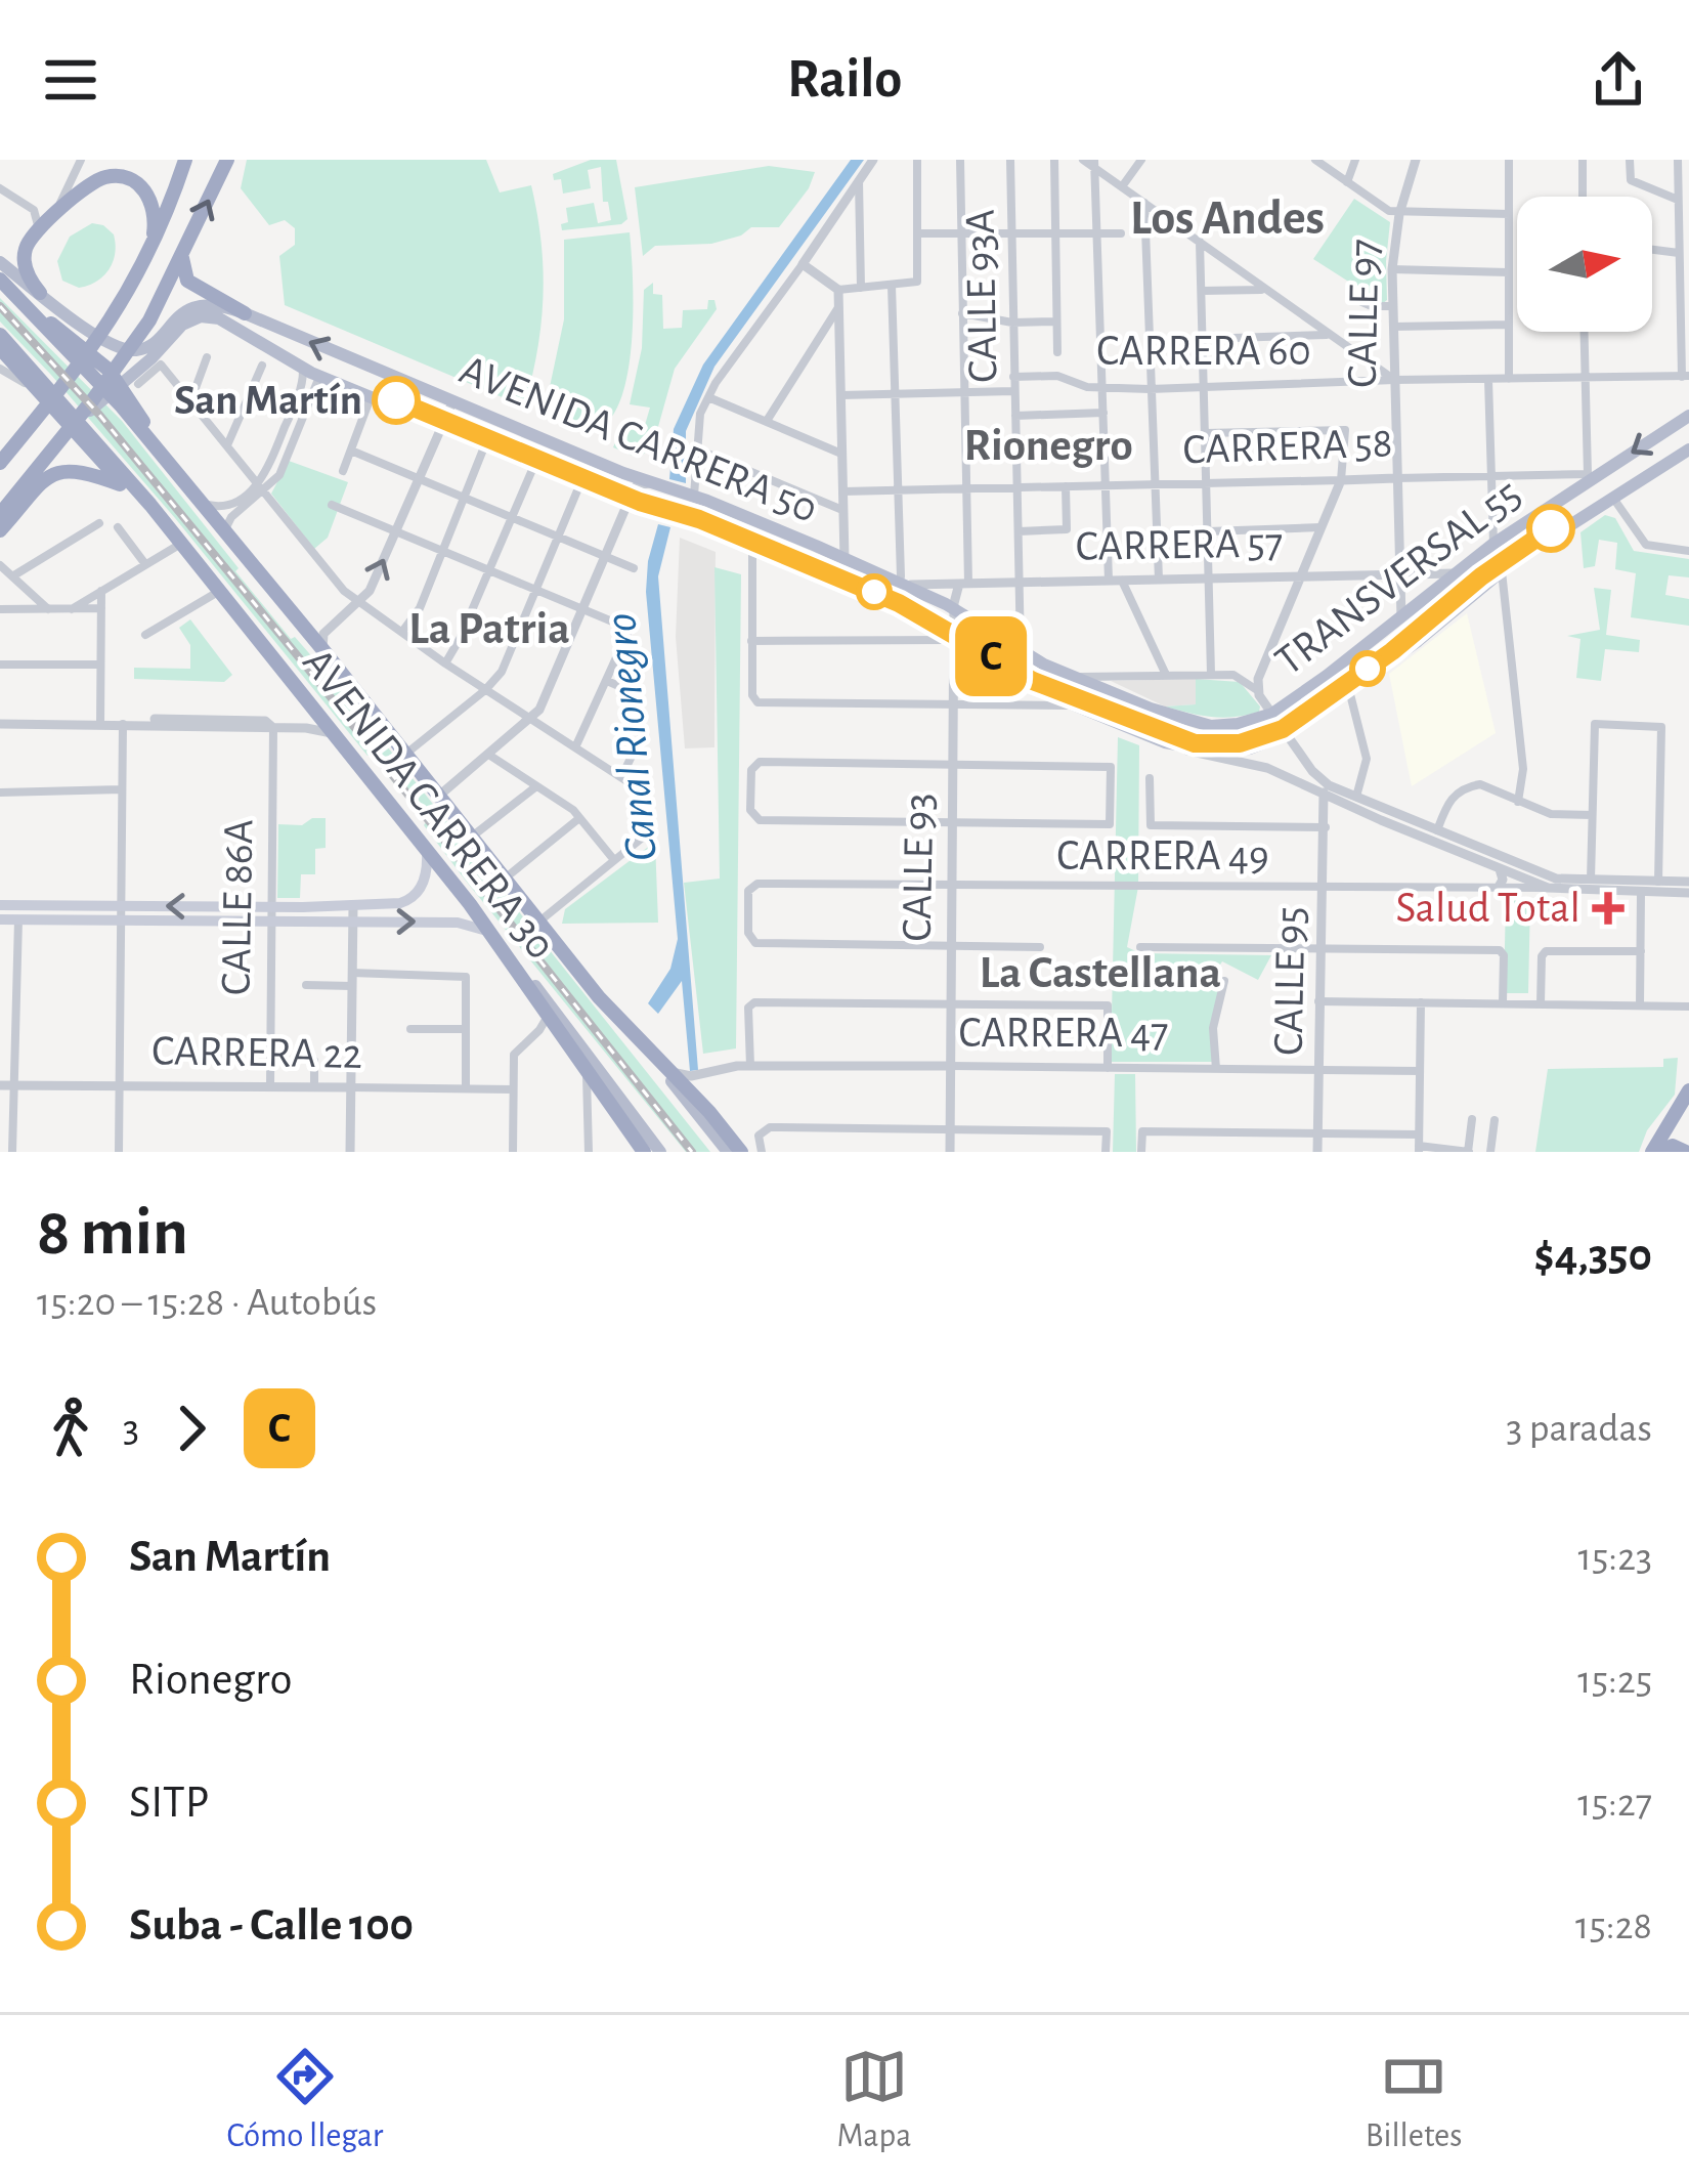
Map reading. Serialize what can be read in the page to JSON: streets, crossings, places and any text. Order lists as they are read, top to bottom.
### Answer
{
  "streets": {
    "highway": ["AVENIDA CARRERA 30"],
    "main road": ["AVENIDA CARRERA 50", "TRANSVERSAL 55"],
    "street": [
      "CALLE 93A",
      "CALLE 97",
      "CARRERA 60",
      "CARRERA 58",
      "CARRERA 57",
      "CARRERA 49",
      "CALLE 93",
      "CALLE 86A",
      "CALLE 95",
      "CARRERA 47",
      "CARRERA 22"
    ]
  },
  "crossings": [
    ["CALLE 93A", "CARRERA 60"],
    ["CALLE 93A", "AVENIDA CARRERA 50"],
    ["CALLE 93A", "CARRERA 58"],
    ["CALLE 93A", "CARRERA 57"],
    ["CALLE 97", "CARRERA 60"],
    ["CALLE 97", "CARRERA 58"],
    ["CALLE 97", "CARRERA 57"],
    ["CALLE 97", "TRANSVERSAL 55"],
    ["AVENIDA CARRERA 50", "CARRERA 57"],
    ["AVENIDA CARRERA 50", "TRANSVERSAL 55"],
    ["AVENIDA CARRERA 50", "CARRERA 49"],
    ["AVENIDA CARRERA 50", "CALLE 93"],
    ["AVENIDA CARRERA 50", "CALLE 95"],
    ["CARRERA 58", "TRANSVERSAL 55"],
    ["CARRERA 58", "CALLE 93"],
    ["CARRERA 57", "TRANSVERSAL 55"],
    ["CARRERA 57", "CALLE 93"],
    ["AVENIDA CARRERA 30", "CARRERA 47"],
    ["CARRERA 49", "CALLE 93"],
    ["CARRERA 49", "CALLE 95"],
    ["CALLE 93", "CARRERA 47"],
    ["CALLE 86A", "CARRERA 22"],
    ["CALLE 95", "CARRERA 47"]
  ],
  "districts": [
    "Los Andes",
    "Rionegro",
    "La Patria",
    "La Castellana"
  ],
  "water": ["Canal Rionegro"],
  "places": {
    "other": ["San Martín"],
    "health": ["Salud Total"]
  },
  "lines": ["bus line C"],
  "north": "right",
  "page": {
    "header": "Railo",
    "on_map": "C",
    "heading": ["8 min", "15:20 – 15:28 · Autobús", "$4,350"],
    "legs": ["3", "C", "3 paradas"],
    "list": [
      {
        "name": "San Martín",
        "value": "15:23"
      },
      {
        "name": "Rionegro",
        "value": "15:25"
      },
      {
        "name": "SITP",
        "value": "15:27"
      },
      {
        "name": "Suba - Calle 100",
        "value": "15:28"
      }
    ],
    "tabs": ["Cómo llegar", "Mapa", "Billetes"]
  }
}
